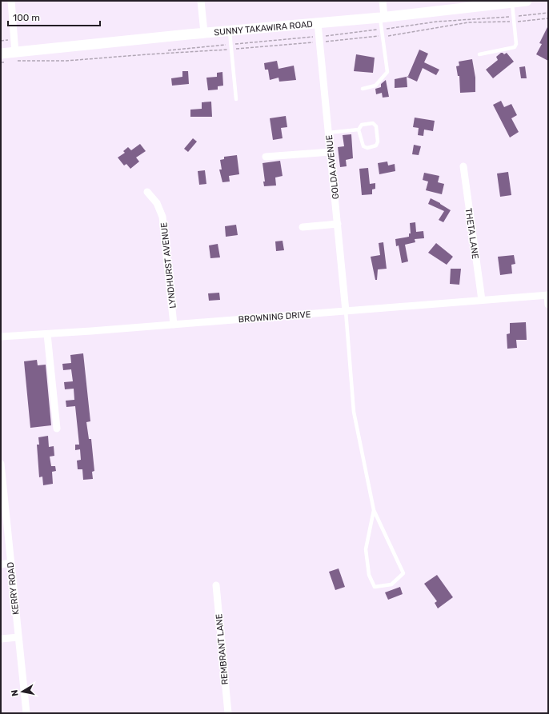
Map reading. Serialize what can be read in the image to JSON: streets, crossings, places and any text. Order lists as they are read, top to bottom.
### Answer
{
  "streets": {
    "main road": ["SUNNY TAKAWIRA ROAD"],
    "street": [
      "GOLDA AVENUE",
      "THETA LANE",
      "LYNDHURST AVENUE",
      "BROWNING DRIVE",
      "KERRY ROAD",
      "REMBRANT LANE"
    ]
  },
  "crossings": [
    ["SUNNY TAKAWIRA ROAD", "GOLDA AVENUE"],
    ["GOLDA AVENUE", "BROWNING DRIVE"],
    ["THETA LANE", "BROWNING DRIVE"],
    ["LYNDHURST AVENUE", "BROWNING DRIVE"]
  ],
  "scale_bar": "100 m",
  "north": "left"
}
